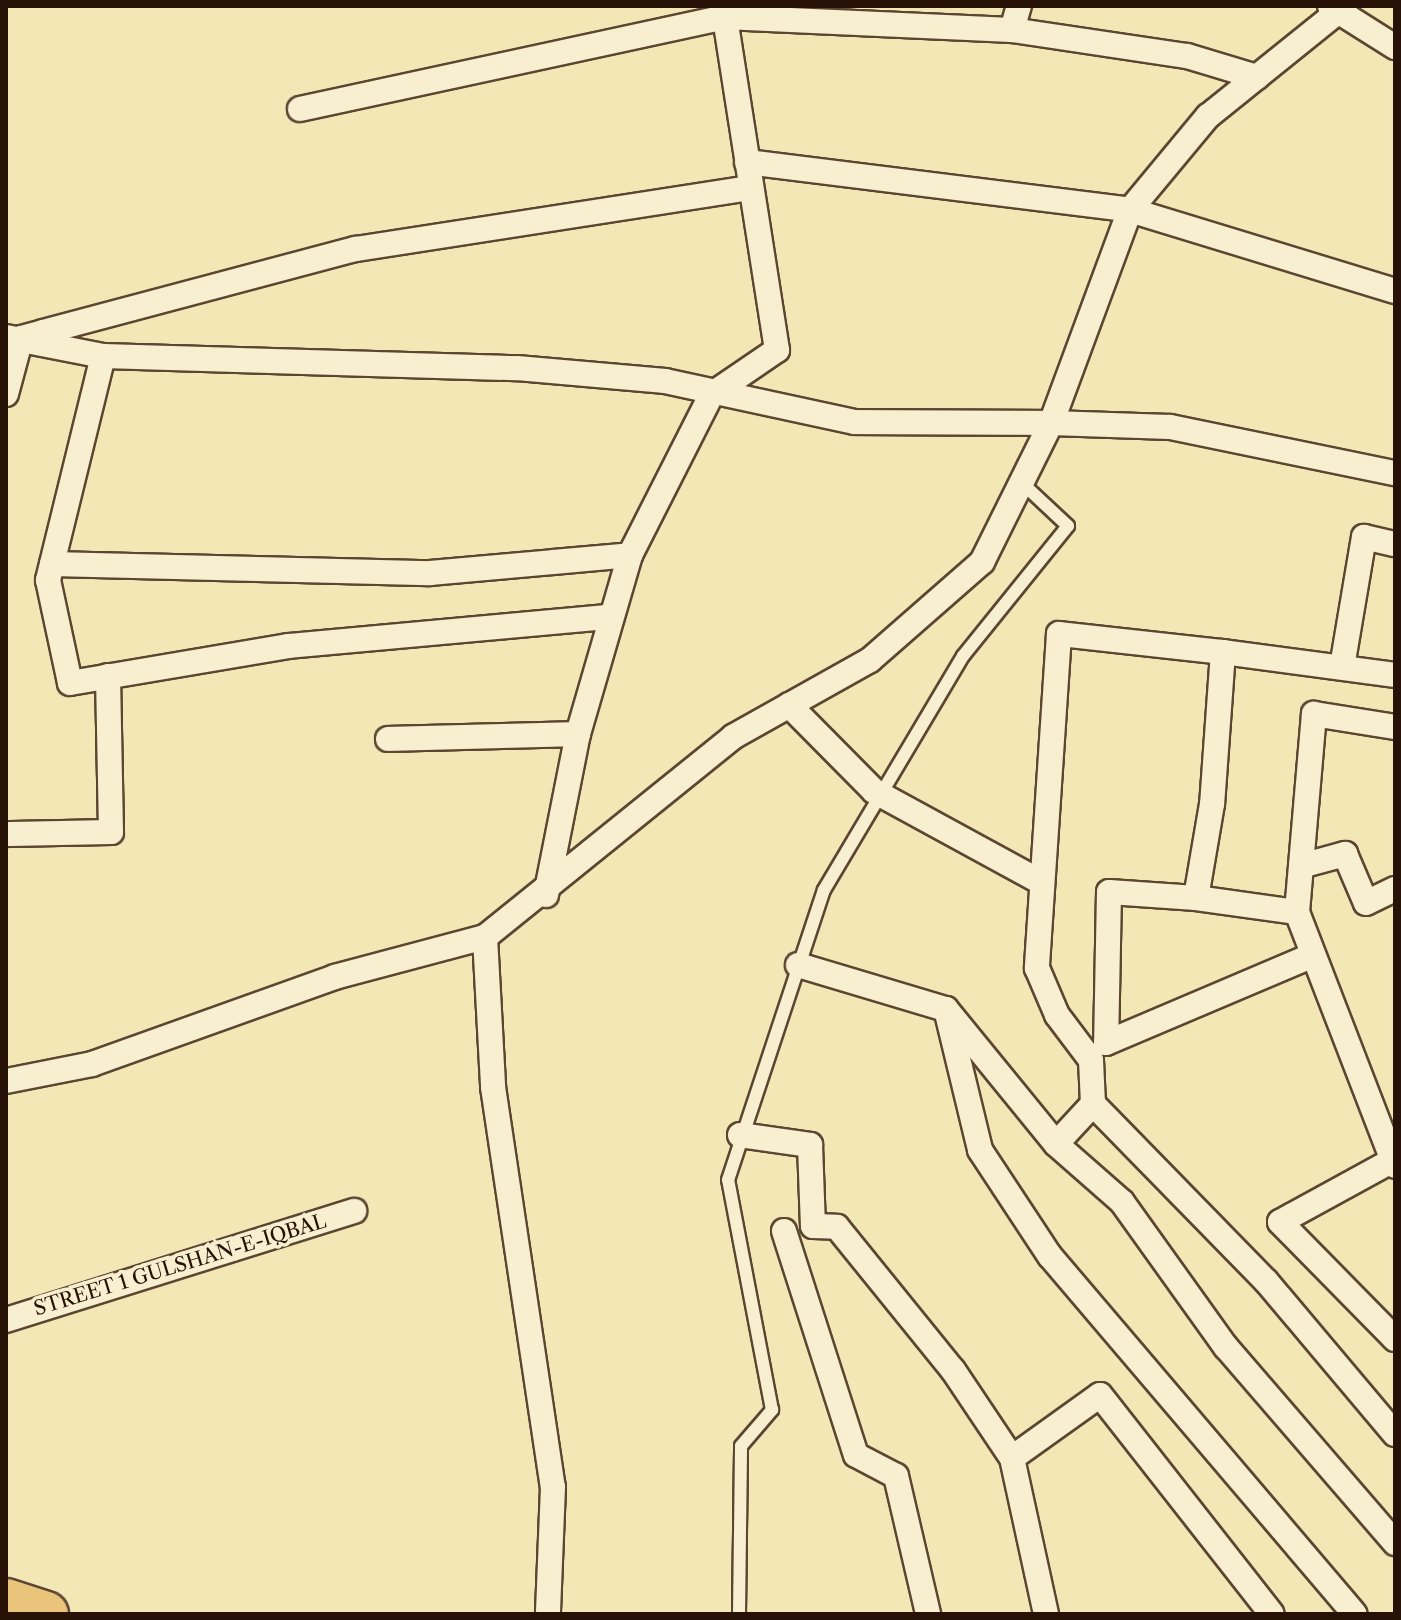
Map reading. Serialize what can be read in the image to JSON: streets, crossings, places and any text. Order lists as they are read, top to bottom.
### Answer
{
  "streets": {
    "street": ["STREET 1 GULSHAN-E-IQBAL"]
  }
}
